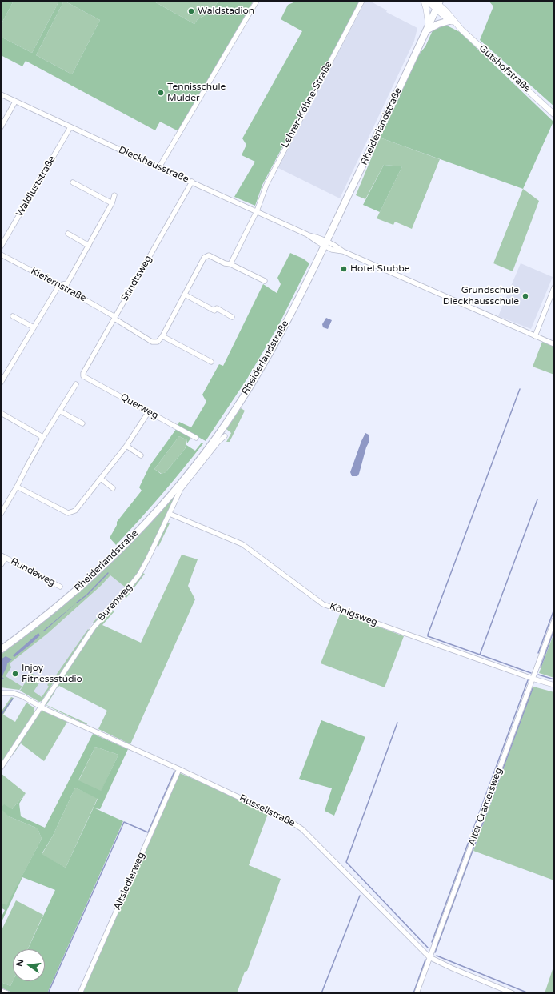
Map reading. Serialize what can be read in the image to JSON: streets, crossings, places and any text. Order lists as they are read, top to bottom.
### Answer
{
  "streets": {
    "main road": ["Rheiderlandstraße"],
    "street": [
      "Gutshofstraße",
      "Lehrer-Köhne-Straße",
      "Dieckhausstraße",
      "Waldluststraße",
      "Stindtsweg",
      "Kiefernstraße",
      "Querweg",
      "Rundeweg",
      "Burenweg",
      "Königsweg",
      "Alter Cramersweg",
      "Russellstraße",
      "Altsiedlerweg"
    ]
  },
  "crossings": [
    ["Gutshofstraße", "Rheiderlandstraße"],
    ["Lehrer-Köhne-Straße", "Dieckhausstraße"],
    ["Rheiderlandstraße", "Dieckhausstraße"],
    ["Dieckhausstraße", "Waldluststraße"],
    ["Dieckhausstraße", "Stindtsweg"],
    ["Stindtsweg", "Kiefernstraße"],
    ["Stindtsweg", "Querweg"],
    ["Burenweg", "Königsweg"],
    ["Burenweg", "Russellstraße"],
    ["Königsweg", "Alter Cramersweg"],
    ["Alter Cramersweg", "Russellstraße"],
    ["Russellstraße", "Altsiedlerweg"]
  ],
  "places": [
    "Waldstadion",
    "Tennisschule Mulder",
    "Hotel Stubbe",
    "Grundschule Dieckhausschule",
    "Injoy Fitnessstudio"
  ],
  "north": "left"
}
